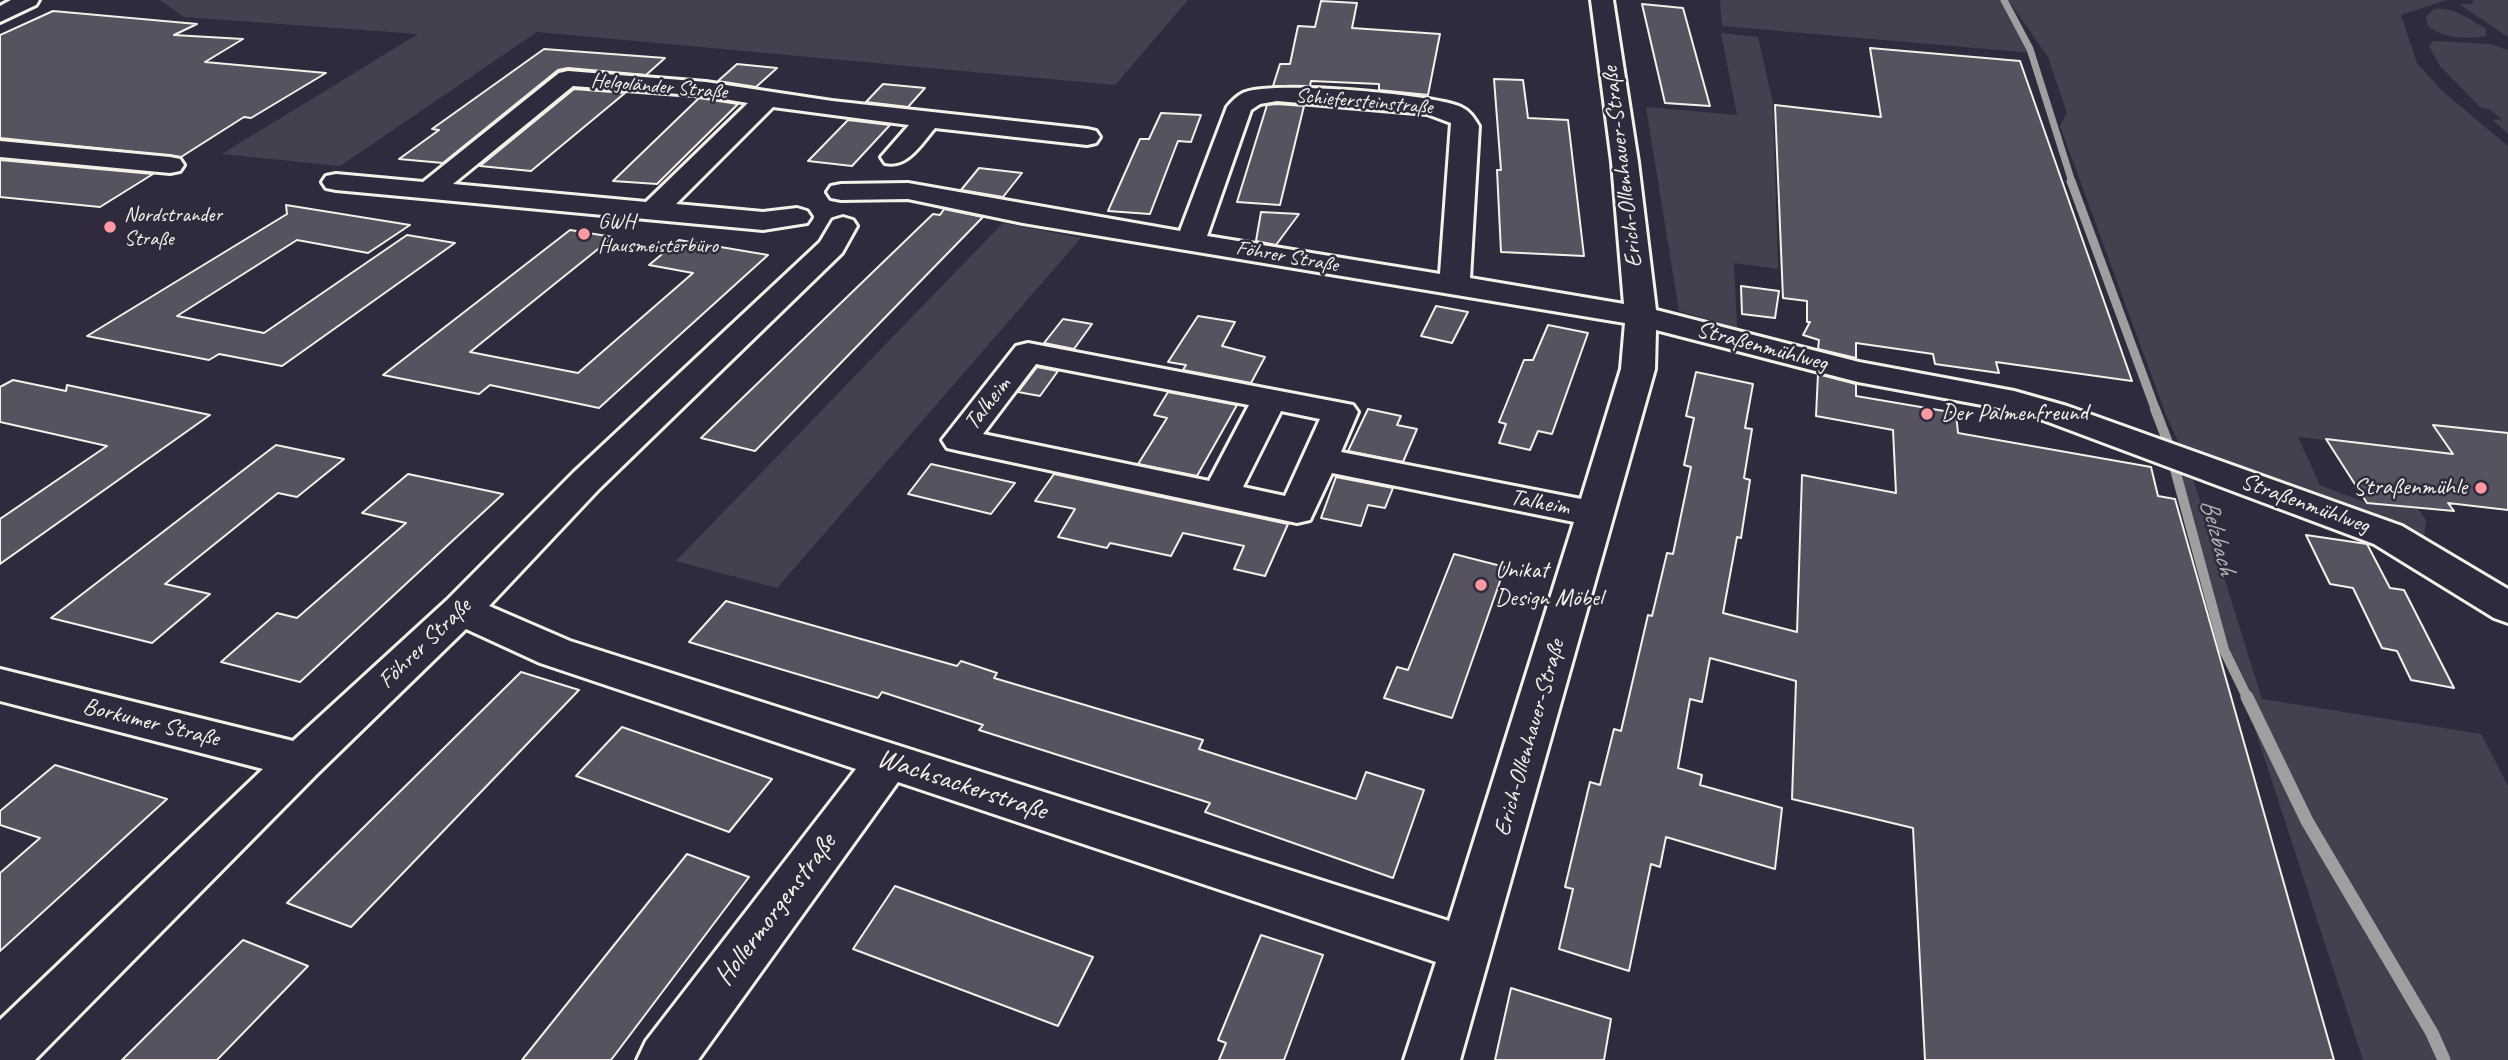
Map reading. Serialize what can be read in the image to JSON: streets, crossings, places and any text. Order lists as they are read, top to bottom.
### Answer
{
  "streets": {
    "street": [
      "Helgoländer Straße",
      "Schiefersteinstraße",
      "Erich-Ollenhauer-Straße",
      "Föhrer Straße",
      "Straßenmühlweg",
      "Talheim",
      "Borkumer Straße",
      "Wachsackerstraße",
      "Hollermorgenstraße"
    ]
  },
  "crossings": [
    ["Schiefersteinstraße", "Föhrer Straße"],
    ["Erich-Ollenhauer-Straße", "Föhrer Straße"],
    ["Erich-Ollenhauer-Straße", "Straßenmühlweg"],
    ["Erich-Ollenhauer-Straße", "Talheim"],
    ["Erich-Ollenhauer-Straße", "Wachsackerstraße"],
    ["Föhrer Straße", "Straßenmühlweg"],
    ["Föhrer Straße", "Borkumer Straße"],
    ["Föhrer Straße", "Wachsackerstraße"],
    ["Wachsackerstraße", "Hollermorgenstraße"]
  ],
  "water": ["Belzbach"],
  "places": [
    "Nordstrander Straße",
    "GWH Hausmeisterbüro",
    "Der Palmenfreund",
    "Straßenmühle",
    "Unikat Design Möbel"
  ]
}
